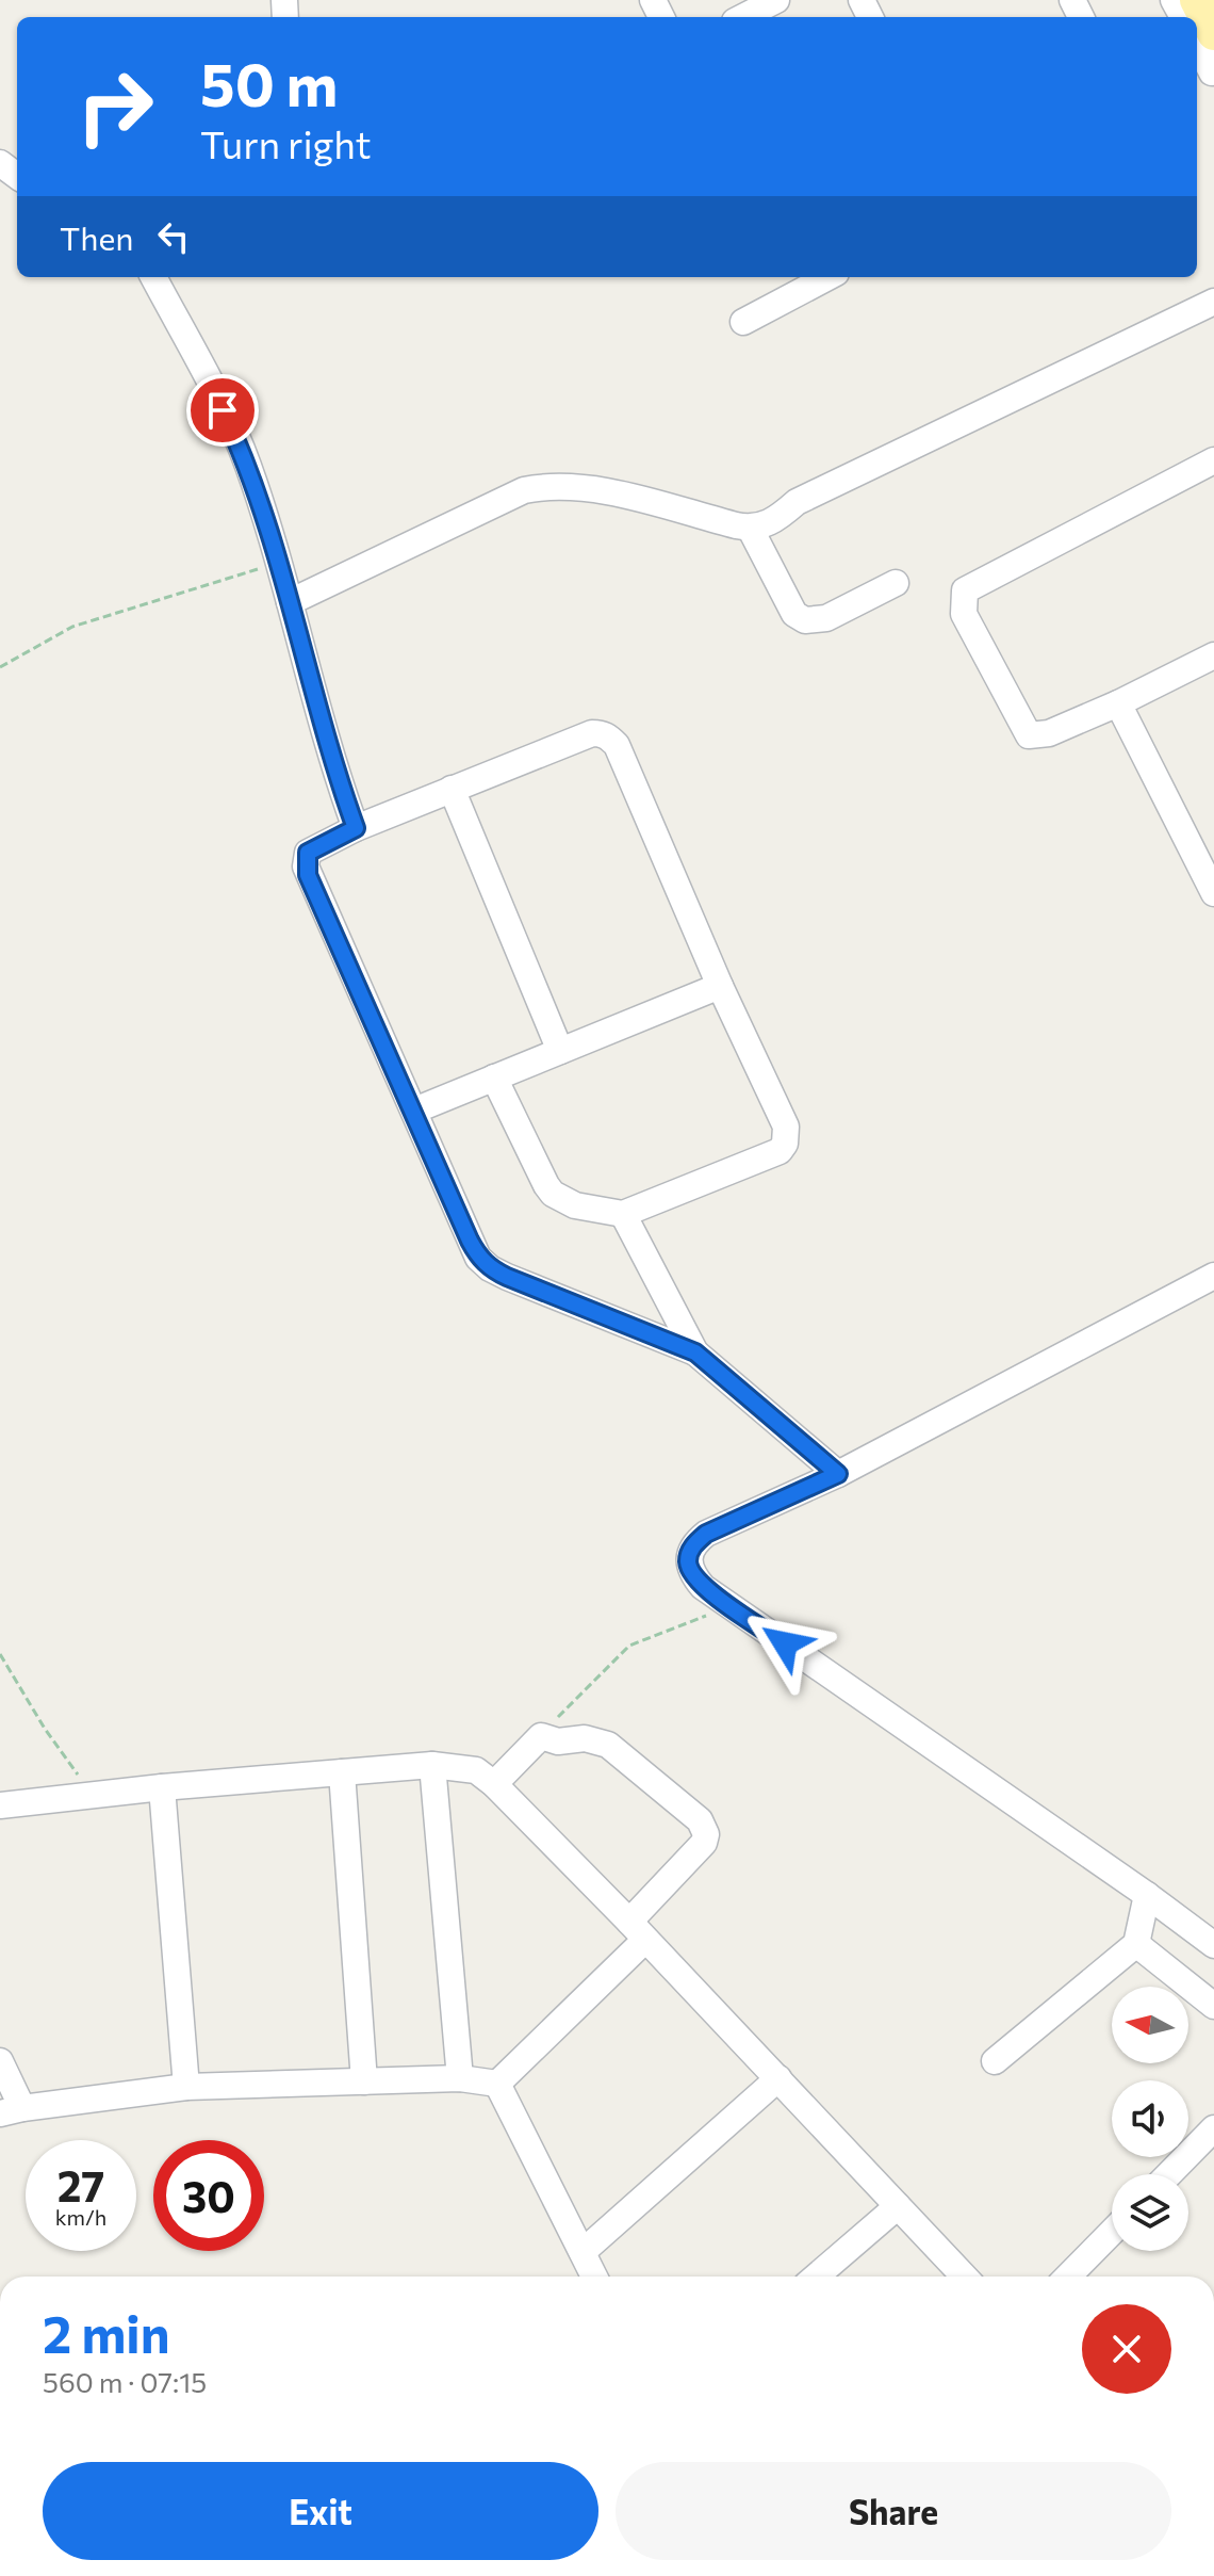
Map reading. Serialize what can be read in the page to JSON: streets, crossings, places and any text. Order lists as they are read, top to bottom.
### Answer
{
  "north": "left",
  "page": {
    "turn": ["50 m", "Turn right"],
    "then": "Then",
    "speed": "27 km/h",
    "limit": "30",
    "heading": ["2 min", "560 m · 07:15"],
    "buttons": ["Exit", "Share"]
  }
}
